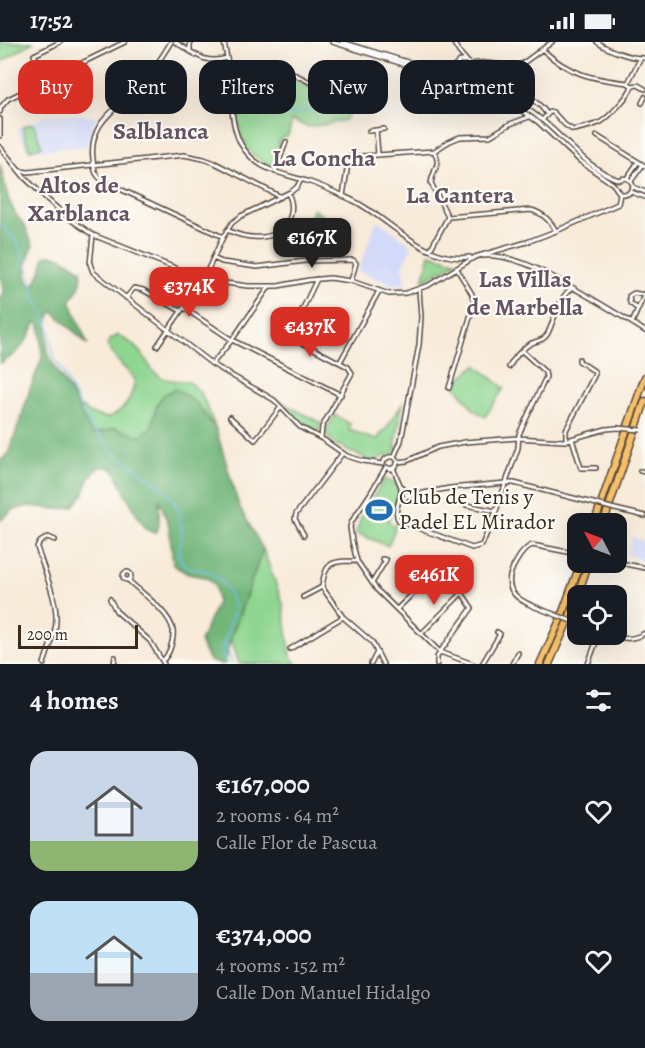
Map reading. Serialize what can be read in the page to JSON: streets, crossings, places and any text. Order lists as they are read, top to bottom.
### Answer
{
  "districts": [
    "Salblanca",
    "La Concha",
    "Altos de Xarblanca",
    "La Cantera",
    "Las Villas de Marbella"
  ],
  "places": {
    "sports": ["Club de Tenis y Padel EL Mirador"]
  },
  "scale_bar": "200 m",
  "north": "top left",
  "page": {
    "status": "17:52",
    "chip": [
      "Buy",
      "Rent",
      "Filters",
      "New",
      "Apartment"
    ],
    "price": [
      "€167K",
      "€374K",
      "€437K",
      "€461K"
    ],
    "scale": "200 m",
    "heading": "4 homes",
    "list": [
      {
        "name": "€167,000",
        "note": "2 rooms · 64 m² · Calle Flor de Pascua"
      },
      {
        "name": "€374,000",
        "note": "4 rooms · 152 m² · Calle Don Manuel Hidalgo"
      }
    ]
  }
}
